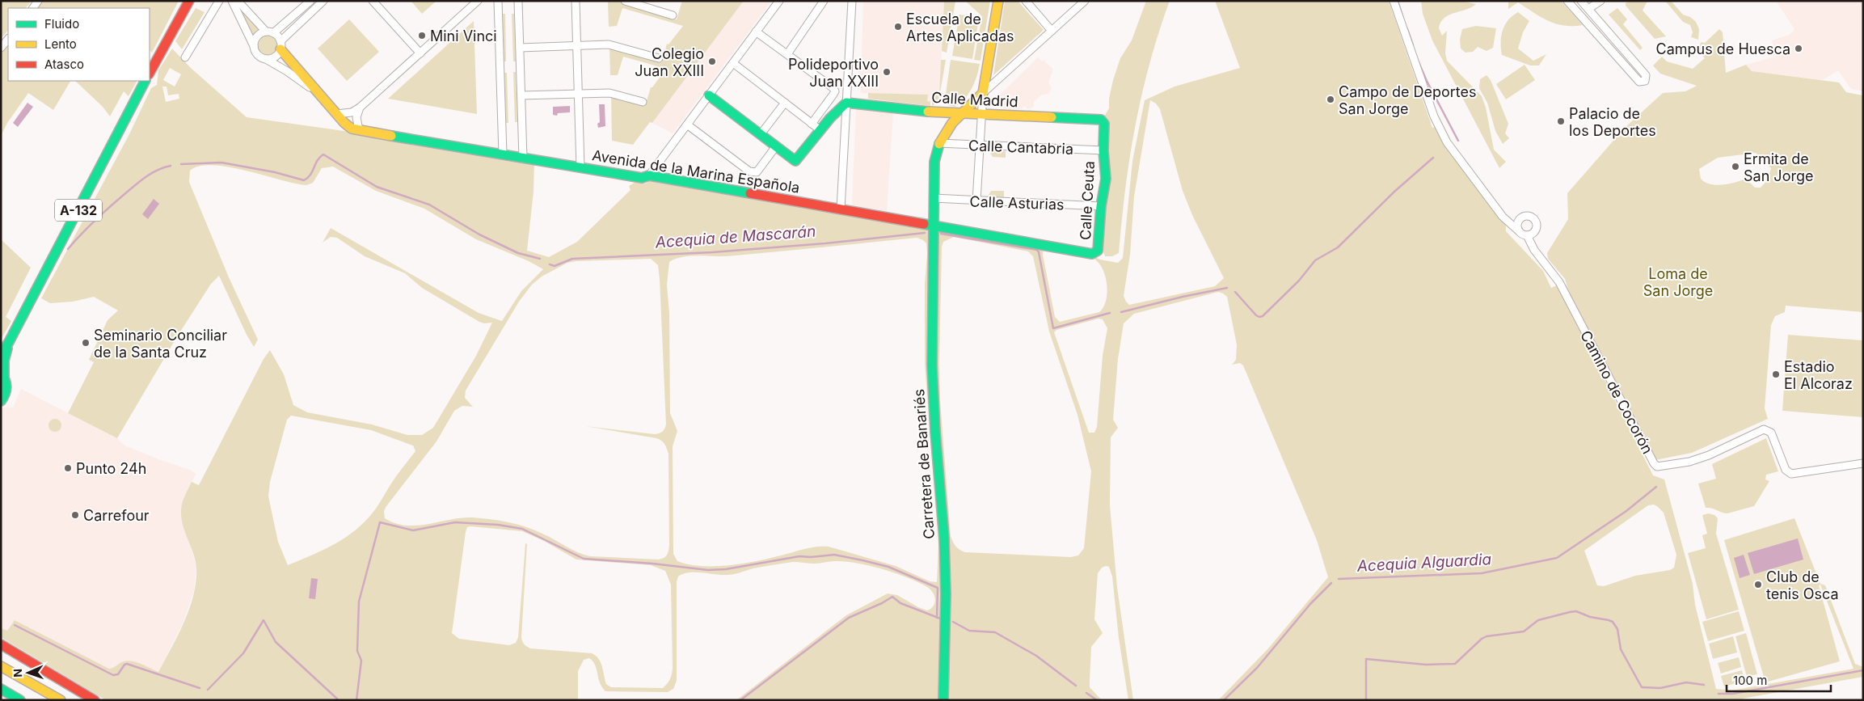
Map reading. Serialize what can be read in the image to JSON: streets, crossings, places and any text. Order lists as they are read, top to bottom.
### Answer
{
  "streets": {
    "main road": [
      "Calle Madrid",
      "Avenida de la Marina Española",
      "Calle Ceuta",
      "A-132",
      "Carretera de Banariés"
    ],
    "street": ["Calle Cantabria", "Calle Asturias", "Camino de Cocorón"]
  },
  "crossings": [
    ["Calle Madrid", "Calle Ceuta"],
    ["Calle Madrid", "Carretera de Banariés"],
    ["Calle Cantabria", "Calle Ceuta"],
    ["Calle Cantabria", "Carretera de Banariés"],
    ["Avenida de la Marina Española", "Calle Ceuta"],
    ["Avenida de la Marina Española", "Carretera de Banariés"],
    ["Calle Ceuta", "Calle Asturias"],
    ["Calle Asturias", "Carretera de Banariés"]
  ],
  "water": ["Acequia de Mascarán", "Acequia Alguardia"],
  "parks": ["Loma de San Jorge"],
  "places": [
    "Escuela de Artes Aplicadas",
    "Mini Vinci",
    "Campus de Huesca",
    "Colegio Juan XXIII",
    "Polideportivo Juan XXIII",
    "Campo de Deportes San Jorge",
    "Palacio de los Deportes",
    "Ermita de San Jorge",
    "Seminario Conciliar de la Santa Cruz",
    "Estadio El Alcoraz",
    "Punto 24h",
    "Carrefour",
    "Club de tenis Osca"
  ],
  "legend": ["Fluido", "Lento", "Atasco"],
  "scale_bar": "100 m",
  "north": "left"
}
